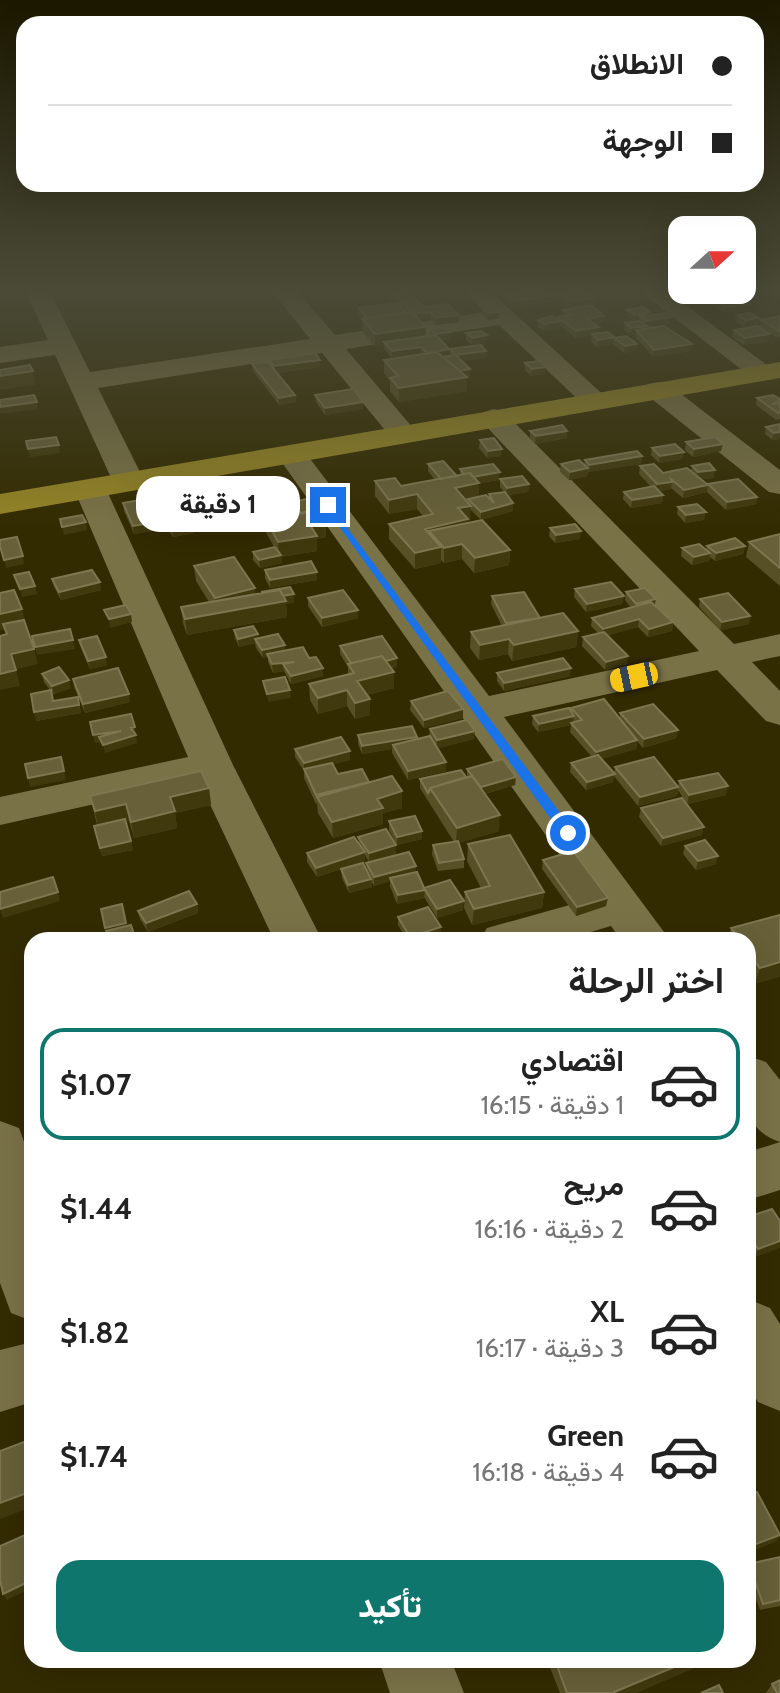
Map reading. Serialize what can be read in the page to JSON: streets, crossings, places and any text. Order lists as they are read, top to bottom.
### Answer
{
  "north": "right",
  "page": {
    "banner": ["الانطلاق", "الوجهة"],
    "bubble": "1 دقيقة",
    "heading": "اختر الرحلة",
    "list": [
      {
        "name": "اقتصادي",
        "note": "1 دقيقة · 16:15",
        "value": "$1.07"
      },
      {
        "name": "مريح",
        "note": "2 دقيقة · 16:16",
        "value": "$1.44"
      },
      {
        "name": "XL",
        "note": "3 دقيقة · 16:17",
        "value": "$1.82"
      },
      {
        "name": "Green",
        "note": "4 دقيقة · 16:18",
        "value": "$1.74"
      }
    ],
    "buttons": "تأكيد"
  }
}
